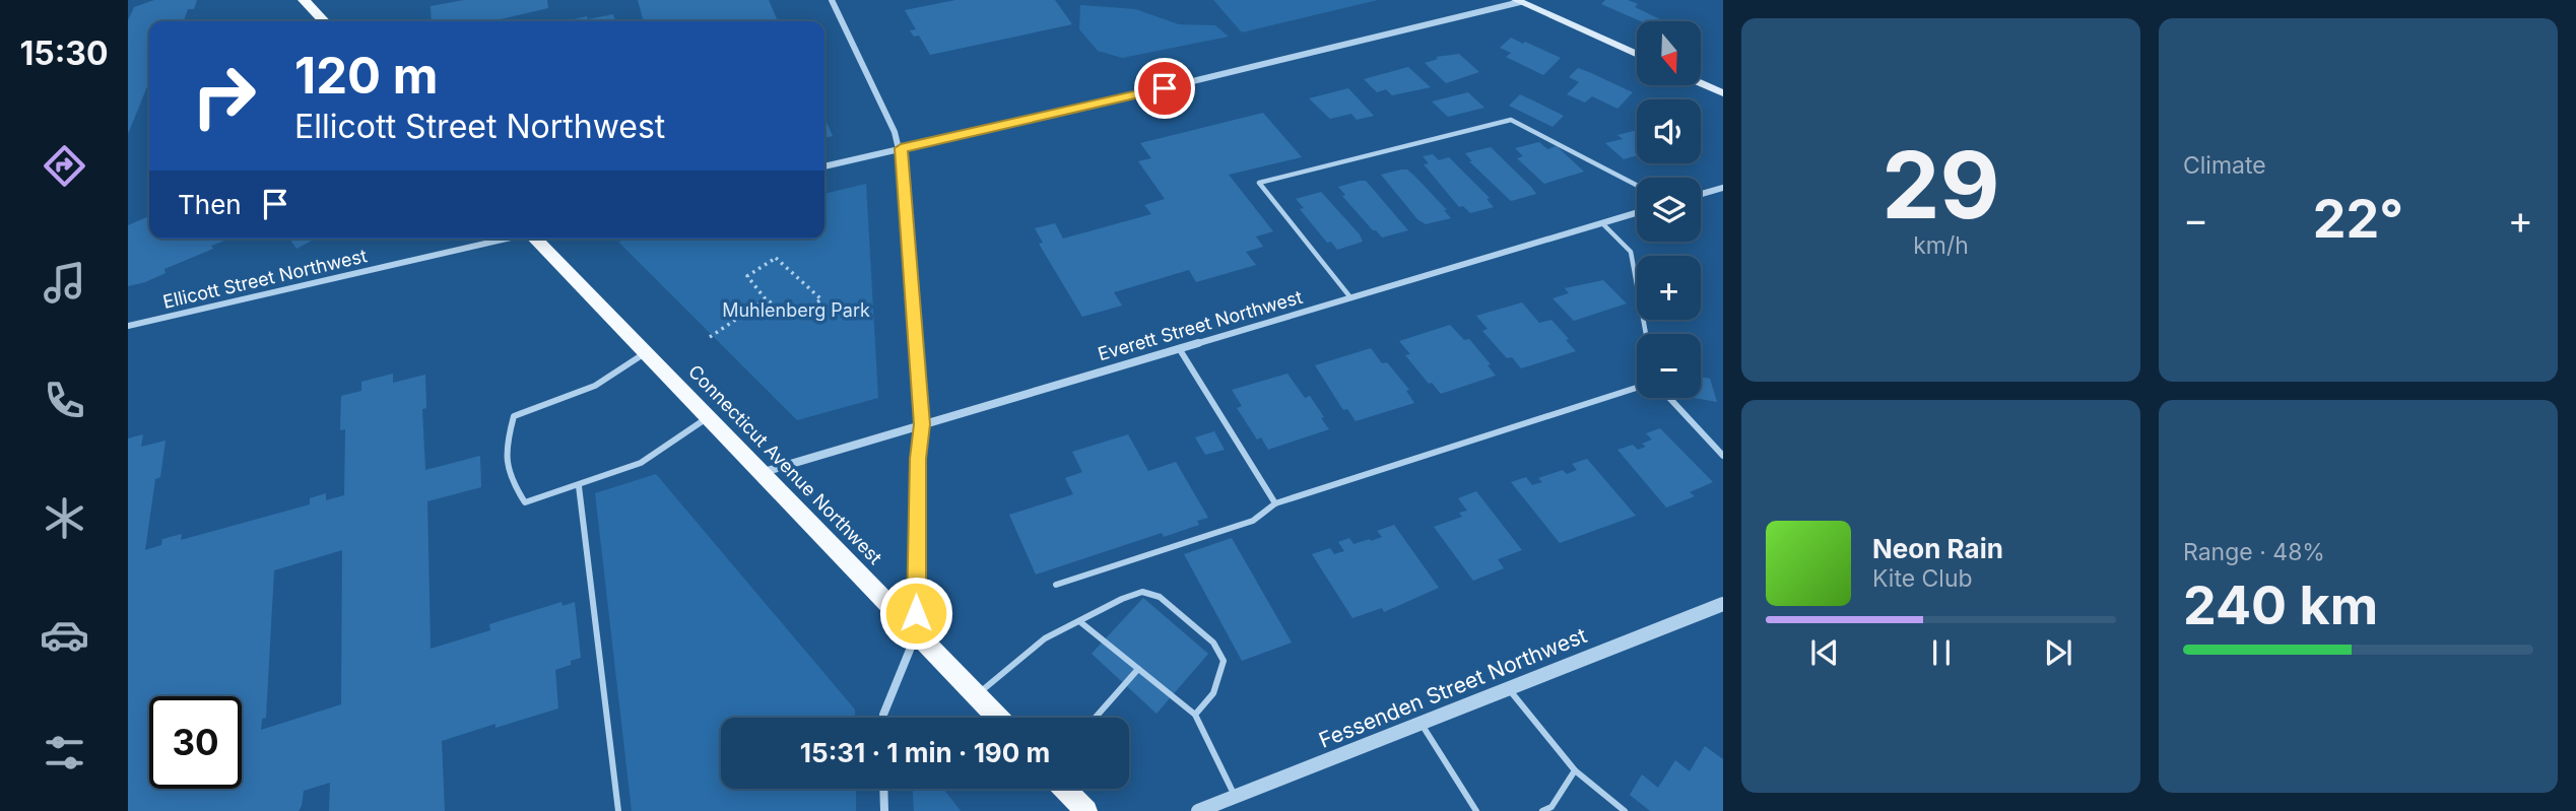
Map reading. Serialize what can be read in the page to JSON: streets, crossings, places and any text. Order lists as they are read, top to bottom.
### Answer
{
  "streets": {
    "main road": ["Connecticut Avenue Northwest"],
    "street": ["Ellicott Street Northwest", "Everett Street Northwest", "Fessenden Street Northwest"]
  },
  "crossings": [
    ["Everett Street Northwest", "Connecticut Avenue Northwest"]
  ],
  "parks": ["Muhlenberg Park"],
  "north": "bottom",
  "page": {
    "tabs": "15:30",
    "tile": [
      ["29", "km/h"],
      "Climate",
      ["Range · 48%", "240 km"]
    ],
    "map_buttons": ["+", "−"],
    "turn": ["120 m", "Ellicott Street Northwest"],
    "then": "Then",
    "heat": ["−", "22°", "+"],
    "song": ["Neon Rain", "Kite Club"],
    "limit": "30",
    "trip": "15:31 · 1 min · 190 m"
  }
}
